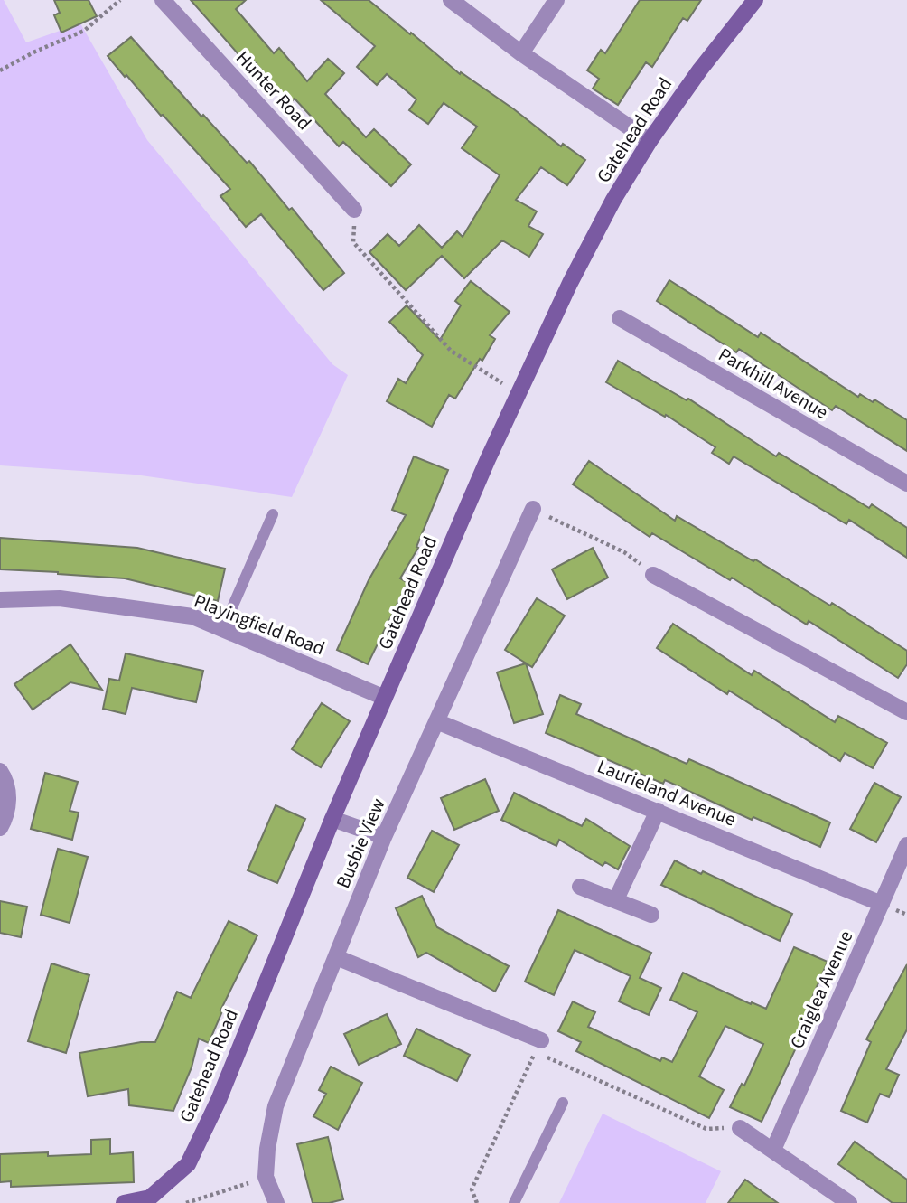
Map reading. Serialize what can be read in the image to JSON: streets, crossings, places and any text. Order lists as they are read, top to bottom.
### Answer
{
  "streets": {
    "main road": ["Gatehead Road"],
    "street": [
      "Hunter Road",
      "Parkhill Avenue",
      "Playingfield Road",
      "Laurieland Avenue",
      "Busbie View",
      "Craiglea Avenue"
    ]
  },
  "crossings": [
    ["Gatehead Road", "Playingfield Road"],
    ["Laurieland Avenue", "Busbie View"],
    ["Laurieland Avenue", "Craiglea Avenue"]
  ]
}
